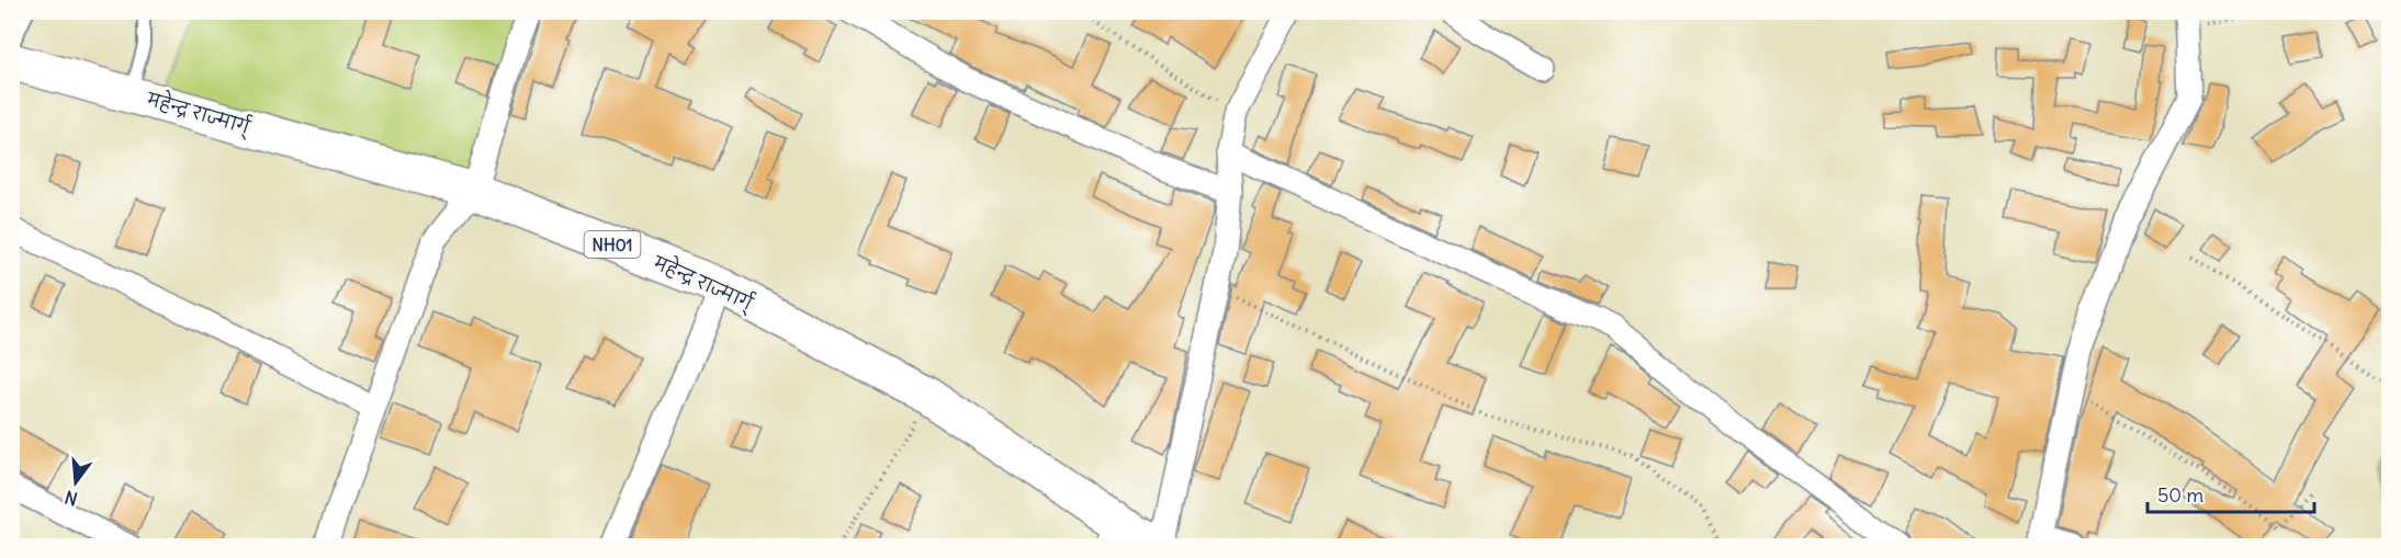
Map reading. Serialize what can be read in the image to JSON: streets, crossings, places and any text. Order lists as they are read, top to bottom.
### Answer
{
  "streets": {
    "highway": ["महेन्द्र राज्मार्ग्", "NH01"]
  },
  "scale_bar": "50 m",
  "north": "bottom"
}
